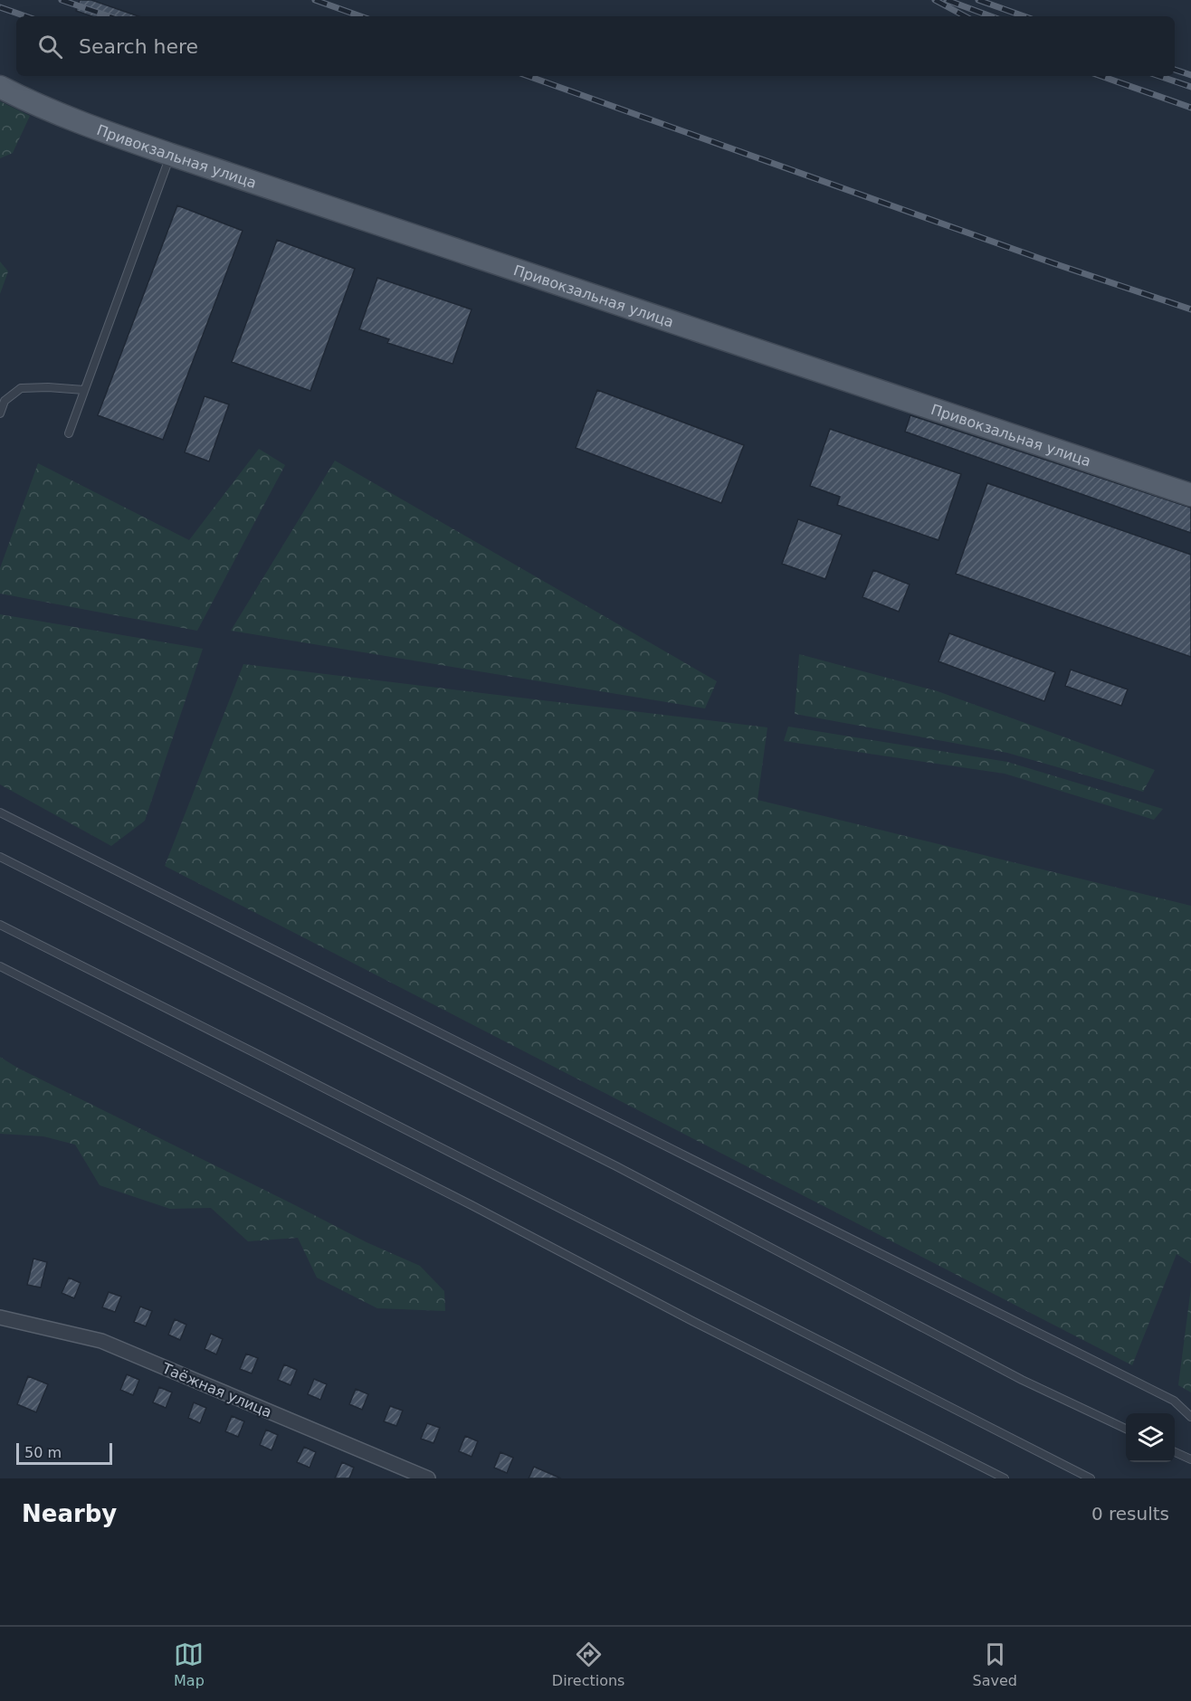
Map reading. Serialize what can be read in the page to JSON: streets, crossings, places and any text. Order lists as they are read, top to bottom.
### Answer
{
  "streets": {
    "main road": ["Привокзальная улица"],
    "street": ["Таёжная улица"]
  },
  "scale_bar": "50 m",
  "page": {
    "search": "Search here",
    "scale": "50 m",
    "heading": ["Nearby", "0 results"],
    "nav": ["Map", "Directions", "Saved"]
  }
}
